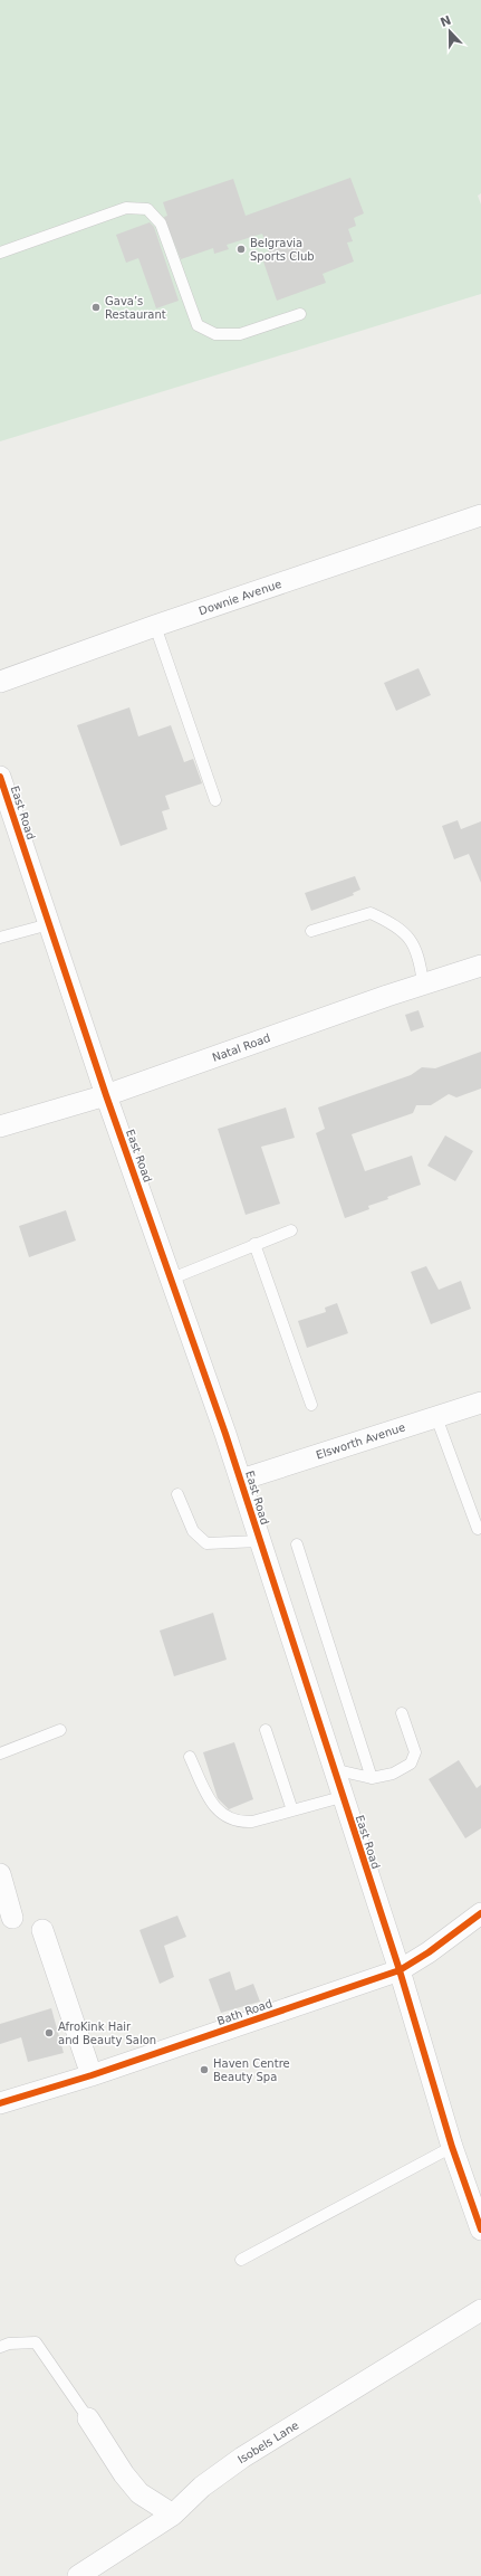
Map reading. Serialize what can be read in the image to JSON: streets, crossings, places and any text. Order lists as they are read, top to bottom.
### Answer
{
  "streets": {
    "street": [
      "Downie Avenue",
      "East Road",
      "Natal Road",
      "Elsworth Avenue",
      "Bath Road",
      "Isobels Lane"
    ]
  },
  "crossings": [
    ["East Road", "Natal Road"],
    ["East Road", "Elsworth Avenue"],
    ["East Road", "Bath Road"]
  ],
  "places": [
    "Belgravia Sports Club",
    "Gava’s Restaurant",
    "AfroKink Hair and Beauty Salon",
    "Haven Centre Beauty Spa"
  ],
  "north": "top"
}
